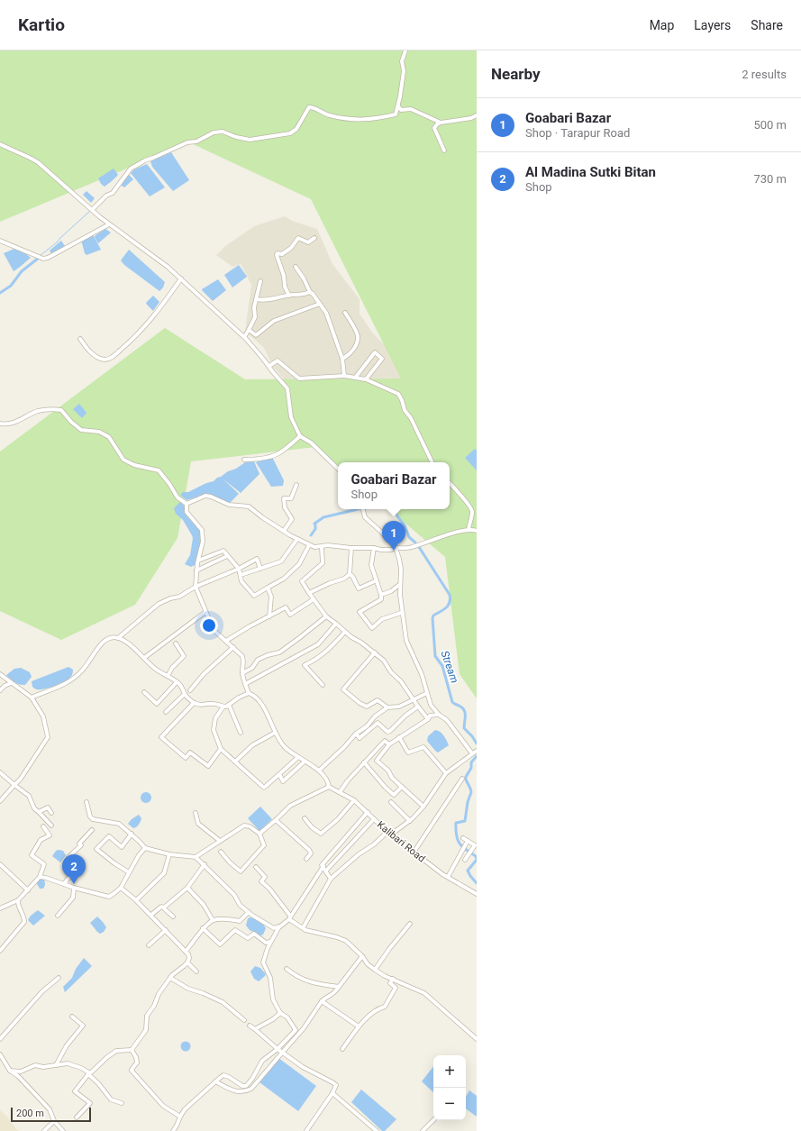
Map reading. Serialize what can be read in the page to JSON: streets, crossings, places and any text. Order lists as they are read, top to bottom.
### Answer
{
  "streets": {
    "street": ["Kalibari Road"]
  },
  "water": ["Stream"],
  "scale_bar": "200 m",
  "page": {
    "header": "Kartio",
    "nav": ["Map", "Layers", "Share"],
    "heading": ["Nearby", "2 results"],
    "list": [
      {
        "mark": "1",
        "name": "Goabari Bazar",
        "note": "Shop · Tarapur Road",
        "value": "500 m"
      },
      {
        "mark": "2",
        "name": "Al Madina Sutki Bitan",
        "note": "Shop",
        "value": "730 m"
      }
    ],
    "popup": ["Goabari Bazar", "Shop"],
    "pins": ["1", "2"],
    "map_buttons": ["+", "−"],
    "scale": "200 m"
  }
}
